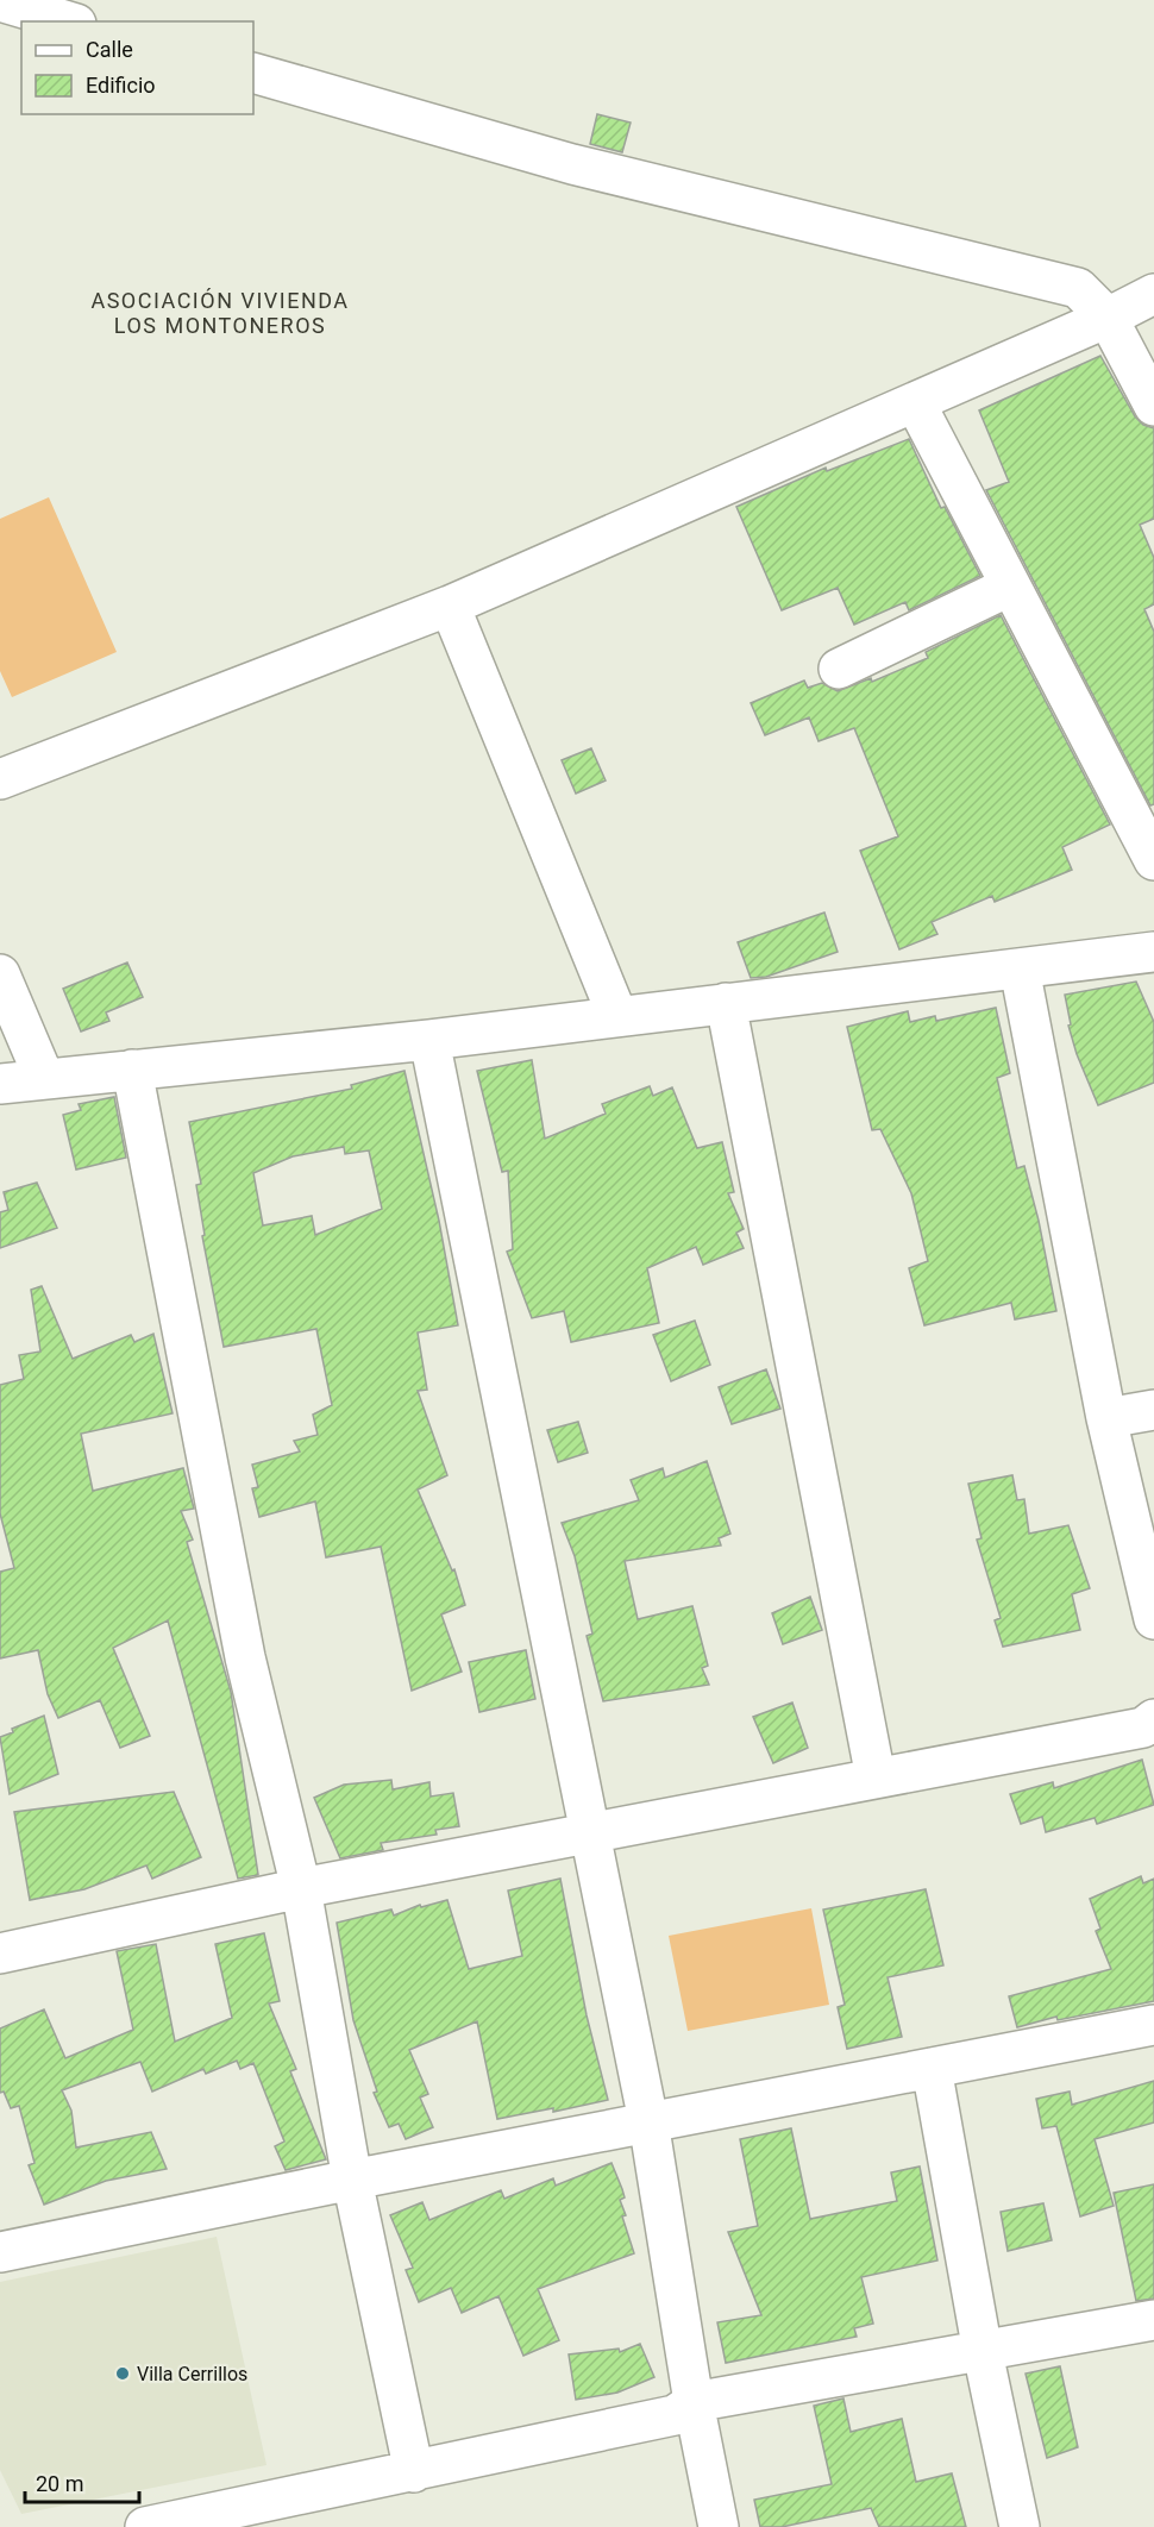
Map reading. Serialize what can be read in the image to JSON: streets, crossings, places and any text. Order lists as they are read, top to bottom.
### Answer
{
  "districts": ["ASOCIACIÓN VIVIENDA LOS MONTONEROS"],
  "places": ["Villa Cerrillos"],
  "legend": ["Calle", "Edificio"],
  "scale_bar": "20 m"
}
